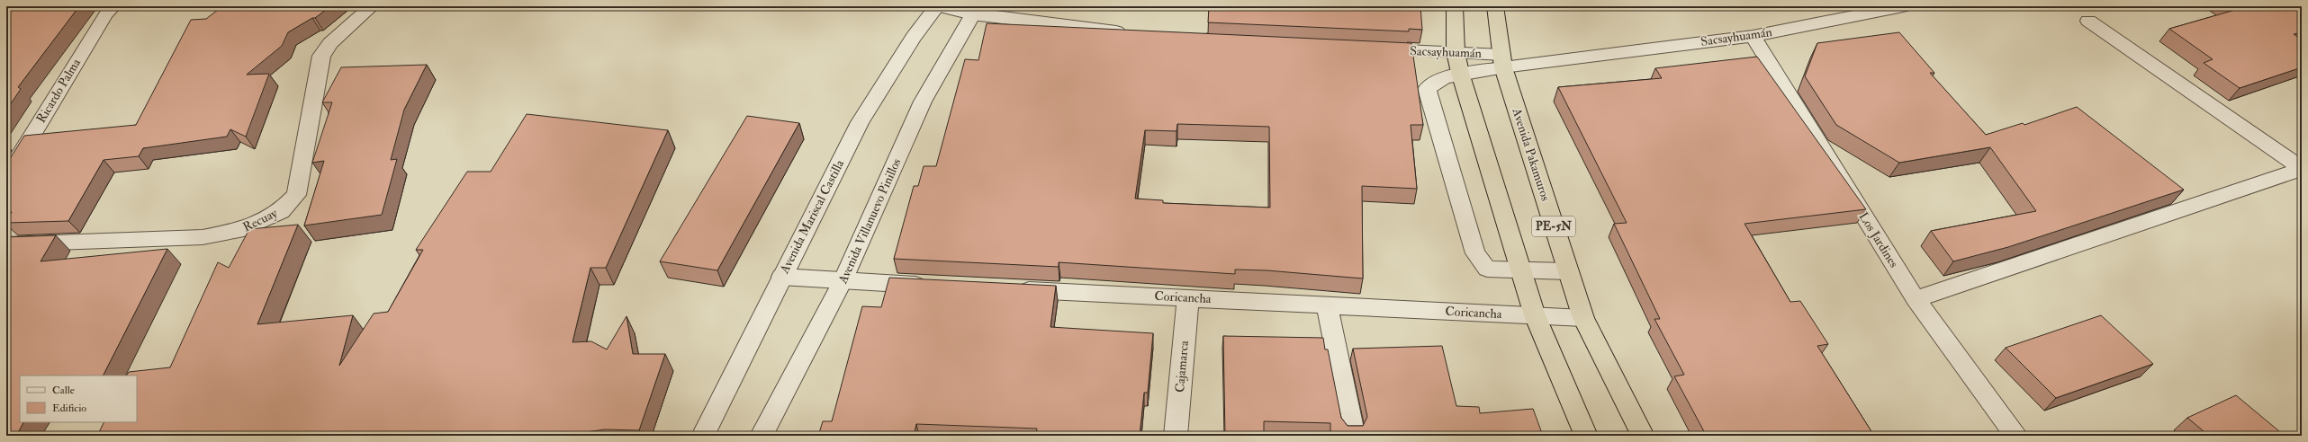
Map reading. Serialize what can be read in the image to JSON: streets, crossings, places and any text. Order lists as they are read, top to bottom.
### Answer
{
  "streets": {
    "highway": ["Avenida Pakamuros", "PE-5N"],
    "street": [
      "Sacsayhuamán",
      "Ricardo Palma",
      "Avenida Mariscal Castilla",
      "Recuay",
      "Avenida Villanuevo Pinillos",
      "Los Jardines",
      "Coricancha",
      "Cajamarca"
    ]
  },
  "crossings": [
    ["Sacsayhuamán", "Avenida Pakamuros"],
    ["Sacsayhuamán", "Los Jardines"],
    ["Avenida Pakamuros", "Coricancha"],
    ["Coricancha", "Cajamarca"]
  ],
  "legend": ["Calle", "Edificio"]
}
